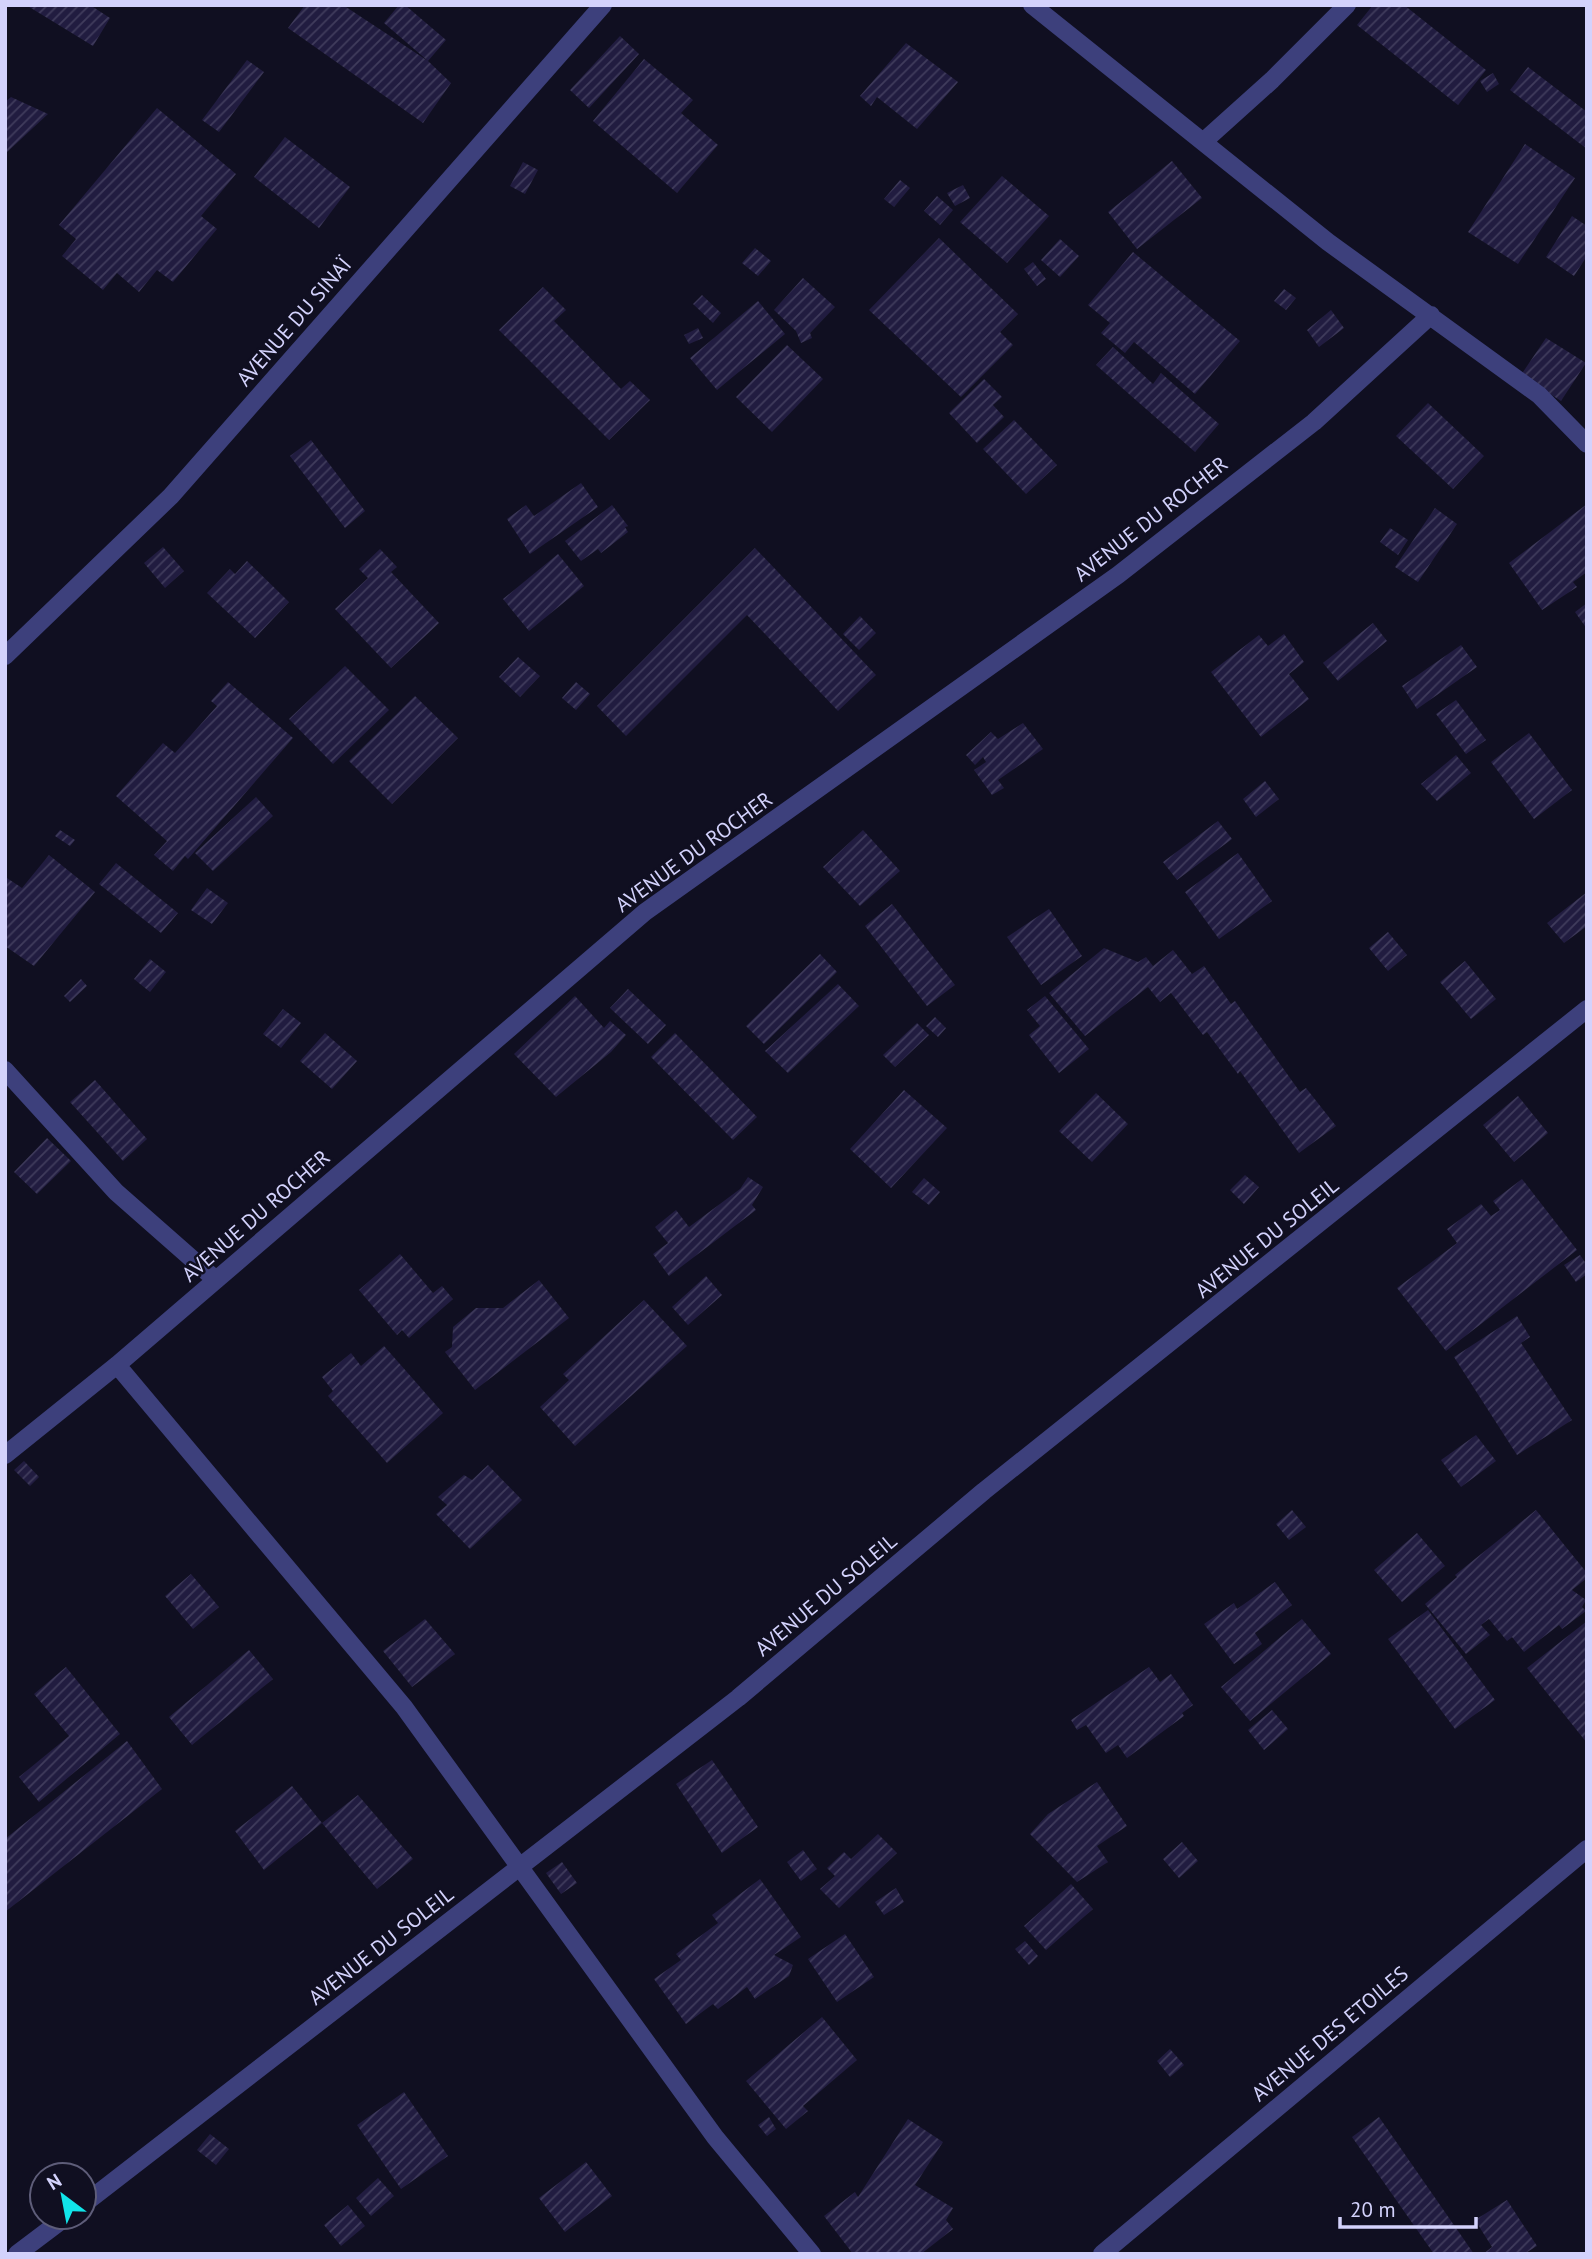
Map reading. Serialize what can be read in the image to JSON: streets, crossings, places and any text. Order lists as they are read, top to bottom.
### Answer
{
  "streets": {
    "street": [
      "AVENUE DU SINAÏ",
      "AVENUE DU ROCHER",
      "AVENUE DU SOLEIL",
      "AVENUE DES ETOILES"
    ]
  },
  "scale_bar": "20 m",
  "north": "top left"
}
